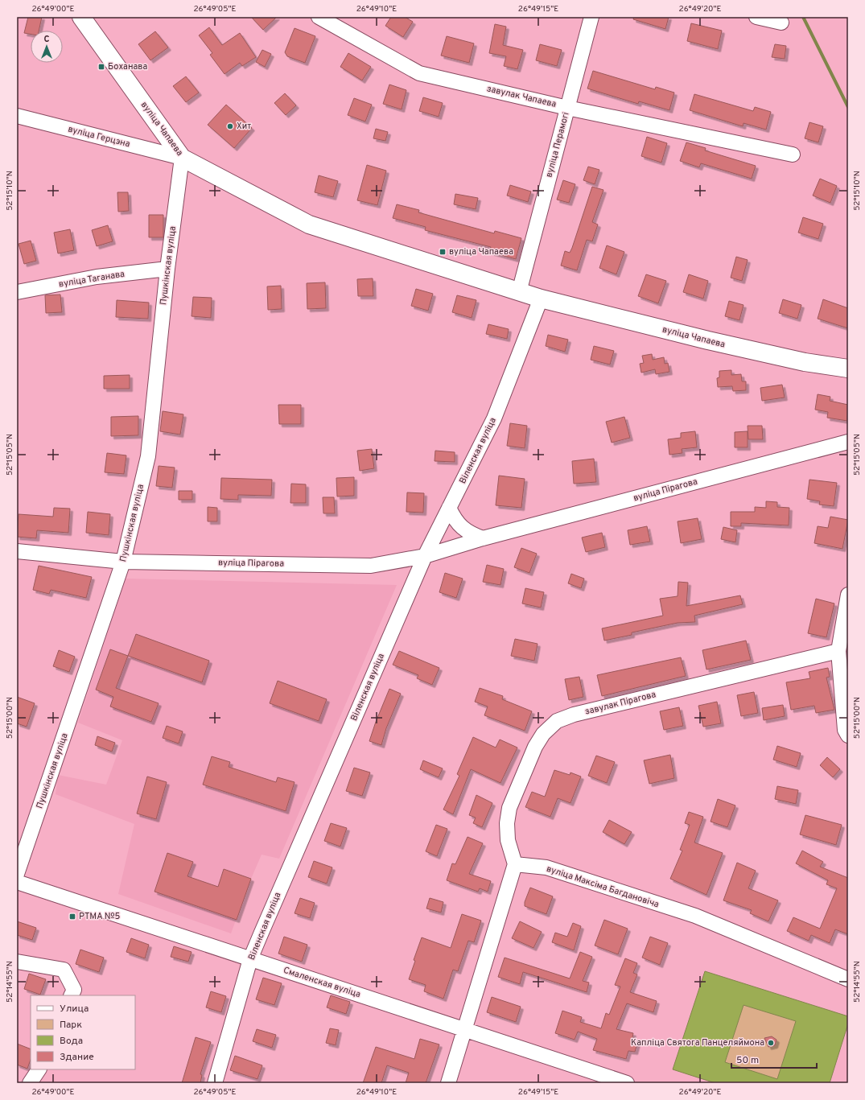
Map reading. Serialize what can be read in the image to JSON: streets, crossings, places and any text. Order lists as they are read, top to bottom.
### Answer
{
  "streets": {
    "main road": ["вуліца Чапаева"],
    "street": [
      "завулак Чапаева",
      "вуліца Герцэна",
      "вуліца Перамогі",
      "Пушкінская вуліца",
      "вуліца Таганава",
      "Віленская вуліца",
      "вуліца Пірагова",
      "завулак Пірагова",
      "вуліца Максіма Багдановіча",
      "Смаленская вуліца"
    ]
  },
  "crossings": [
    ["завулак Чапаева", "вуліца Перамогі"],
    ["вуліца Чапаева", "вуліца Герцэна"],
    ["вуліца Чапаева", "вуліца Перамогі"],
    ["вуліца Чапаева", "Пушкінская вуліца"],
    ["вуліца Чапаева", "Віленская вуліца"],
    ["вуліца Герцэна", "Пушкінская вуліца"],
    ["Пушкінская вуліца", "вуліца Таганава"],
    ["Пушкінская вуліца", "вуліца Пірагова"],
    ["Віленская вуліца", "вуліца Пірагова"],
    ["Віленская вуліца", "Смаленская вуліца"],
    ["завулак Пірагова", "вуліца Максіма Багдановіча"]
  ],
  "places": {
    "transit": ["Боханава", "вуліца Чапаева", "РТМА №5"],
    "other": ["Хит", "Капліца Святога Панцеляймона"]
  },
  "legend": [
    "Улица",
    "Парк",
    "Вода",
    "Здание"
  ],
  "scale_bar": "50 m",
  "north": "top",
  "coordinates": [
    "26°49'00\"E",
    "26°49'05\"E",
    "26°49'10\"E",
    "26°49'15\"E",
    "26°49'20\"E",
    "52°15'10\"N",
    "52°15'05\"N",
    "52°15'00\"N",
    "52°14'55\"N"
  ]
}
